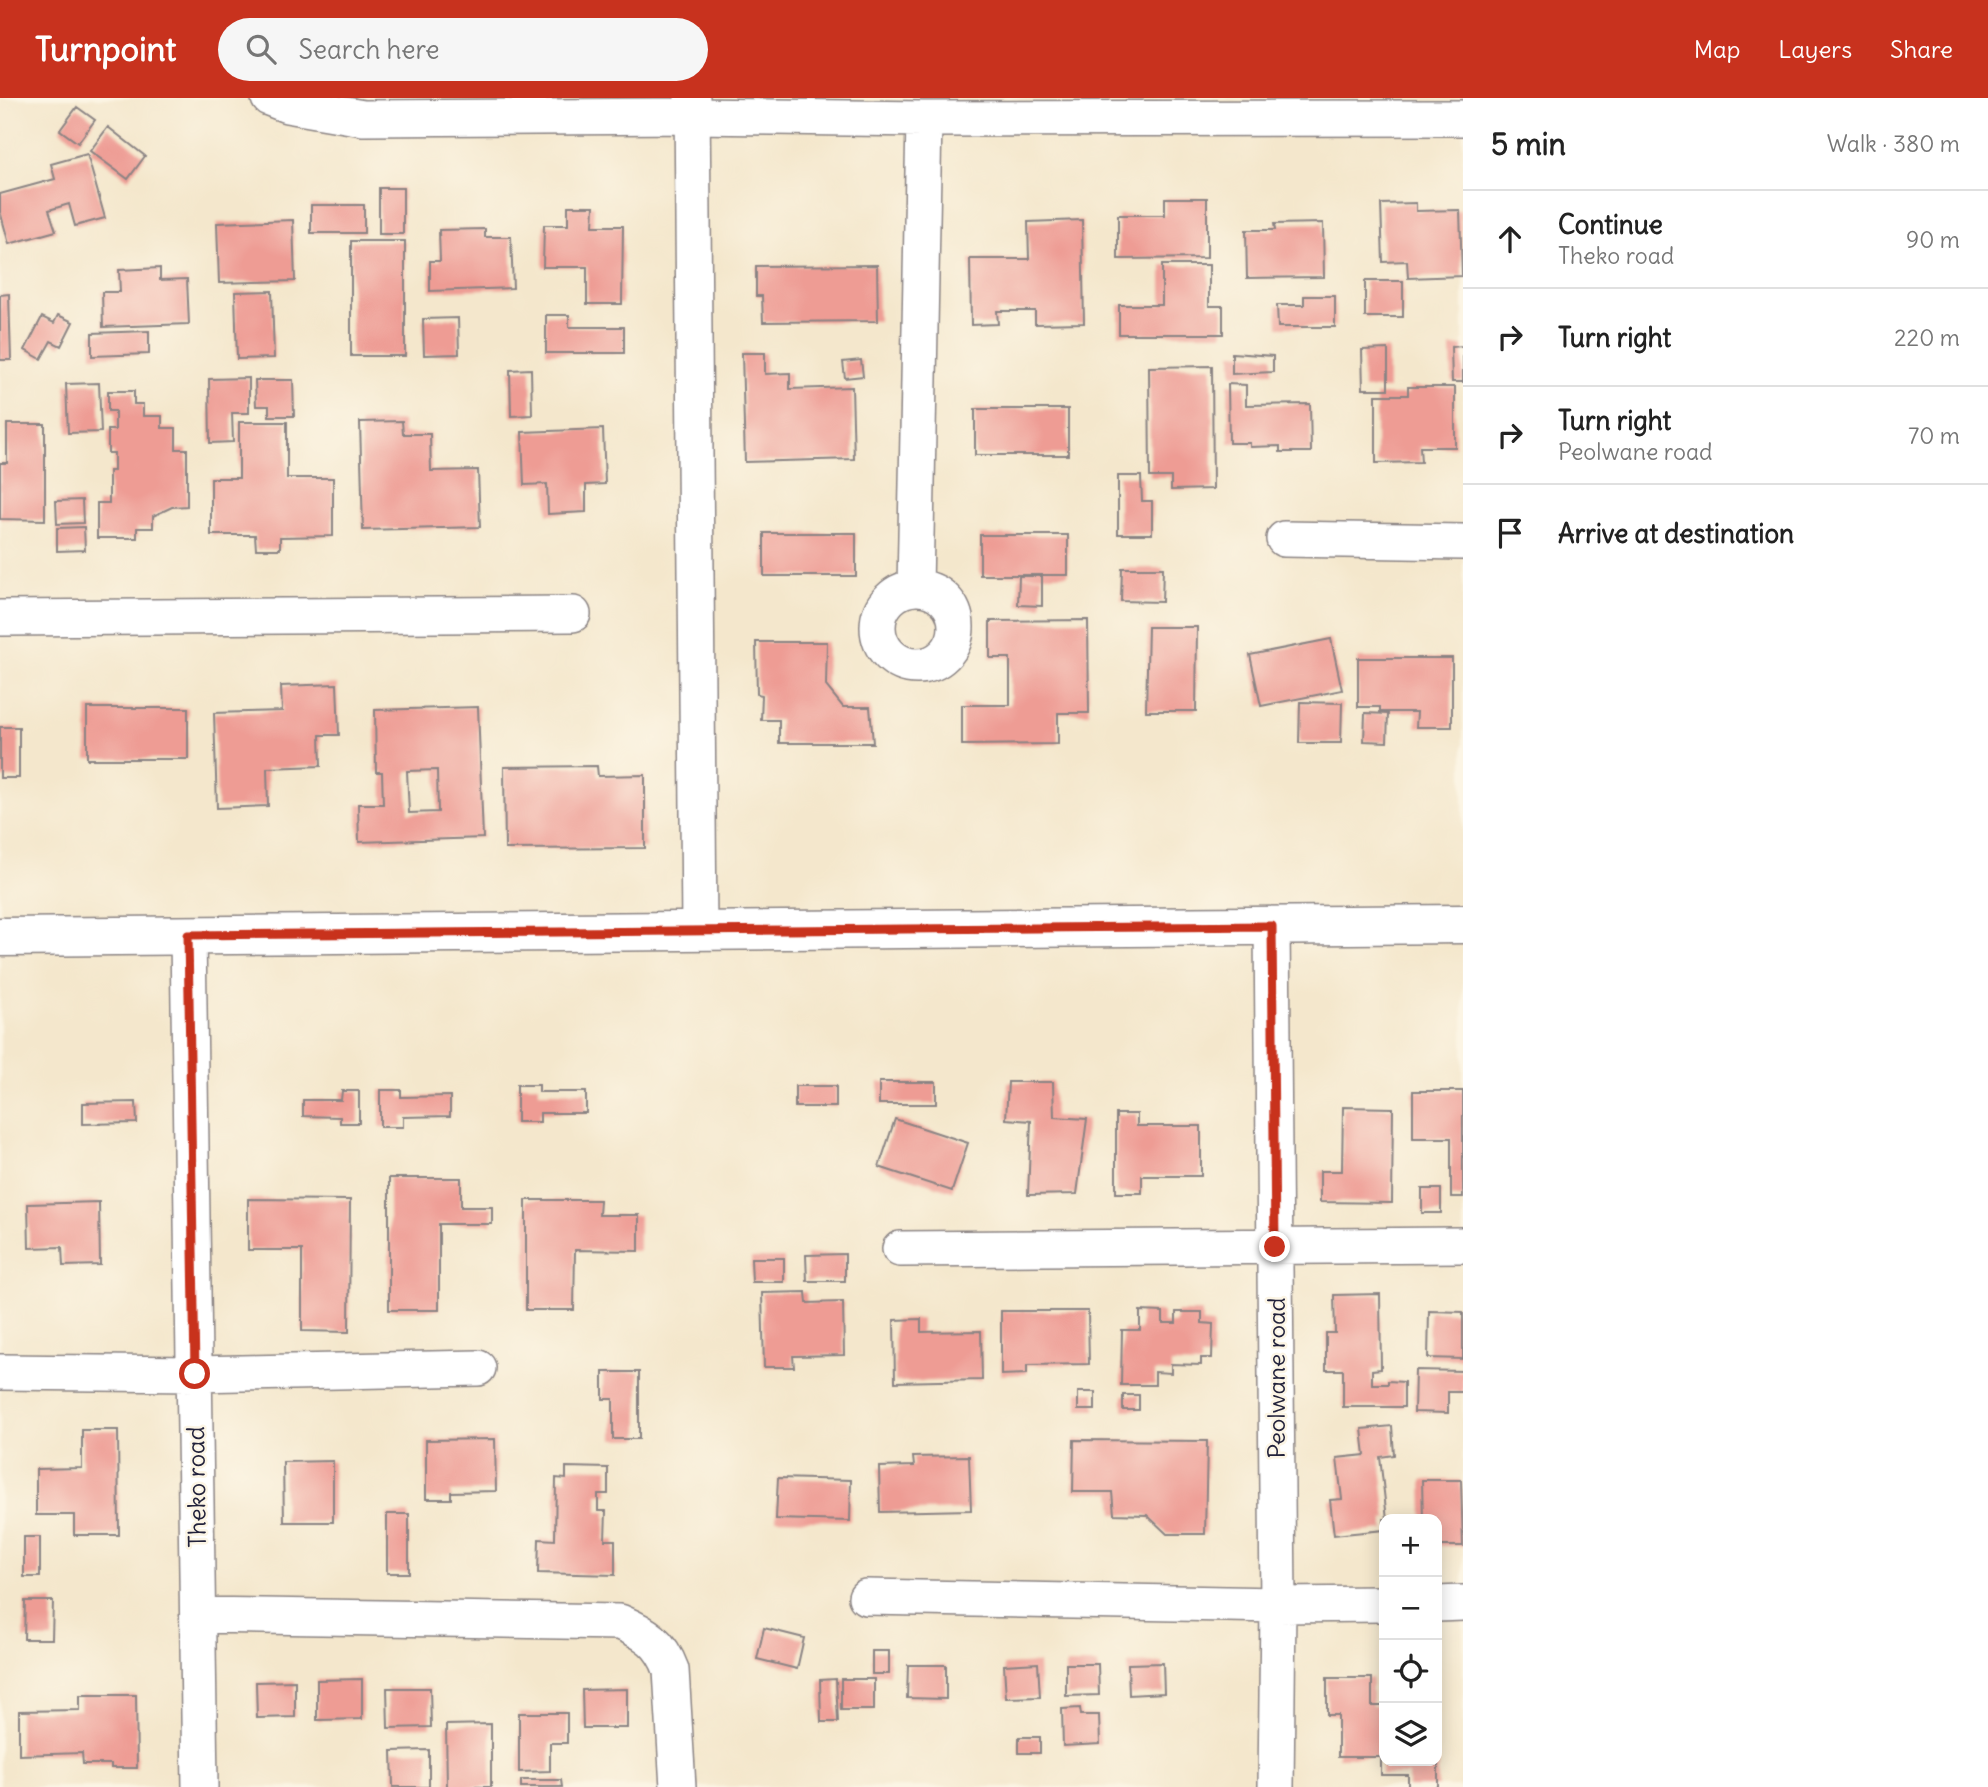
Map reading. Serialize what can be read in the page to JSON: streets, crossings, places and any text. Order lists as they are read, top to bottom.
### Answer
{
  "streets": {
    "street": ["Peolwane road", "Theko road"]
  },
  "page": {
    "header": "Turnpoint",
    "search": "Search here",
    "nav": ["Map", "Layers", "Share"],
    "heading": ["5 min", "Walk · 380 m"],
    "list": [
      ["Continue", "Theko road", "90 m"],
      ["Turn right", "220 m"],
      ["Turn right", "Peolwane road", "70 m"],
      "Arrive at destination"
    ],
    "map_buttons": ["+", "−"]
  }
}
